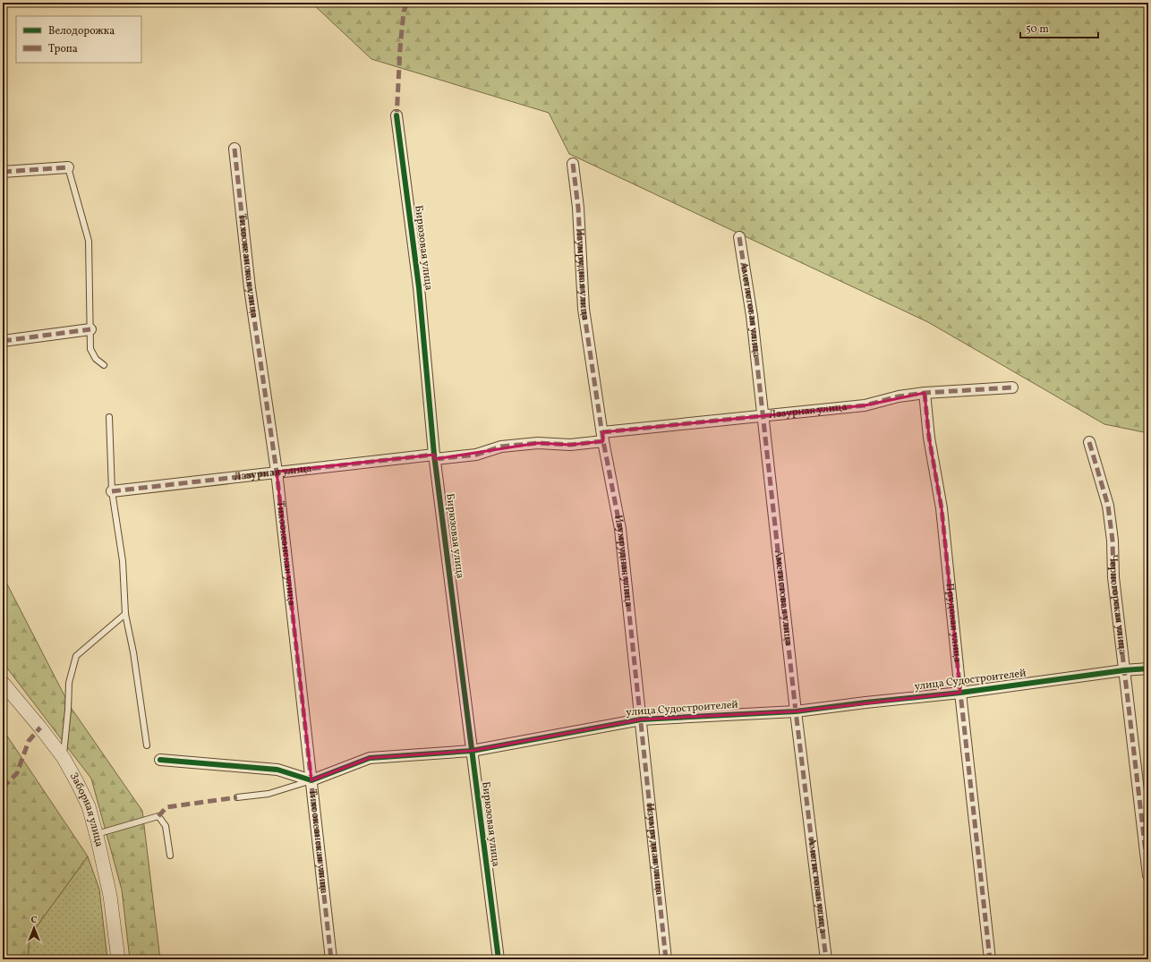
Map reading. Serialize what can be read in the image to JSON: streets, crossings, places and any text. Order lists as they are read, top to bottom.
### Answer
{
  "streets": {
    "street": [
      "Бирюзовая улица",
      "Тихоокеанская улица",
      "Изумрудная улица",
      "Аметистовая улица",
      "Лазурная улица",
      "Черногорская улица",
      "Прудовая улица",
      "улица Судостроителей",
      "Заборная улица"
    ]
  },
  "crossings": [
    ["Бирюзовая улица", "Лазурная улица"],
    ["Бирюзовая улица", "улица Судостроителей"],
    ["Тихоокеанская улица", "Лазурная улица"],
    ["Тихоокеанская улица", "улица Судостроителей"],
    ["Изумрудная улица", "Лазурная улица"],
    ["Изумрудная улица", "улица Судостроителей"],
    ["Аметистовая улица", "Лазурная улица"],
    ["Аметистовая улица", "улица Судостроителей"],
    ["Лазурная улица", "Прудовая улица"],
    ["Черногорская улица", "улица Судостроителей"],
    ["Прудовая улица", "улица Судостроителей"]
  ],
  "legend": ["Велодорожка", "Тропа"],
  "scale_bar": "50 m",
  "north": "top"
}
